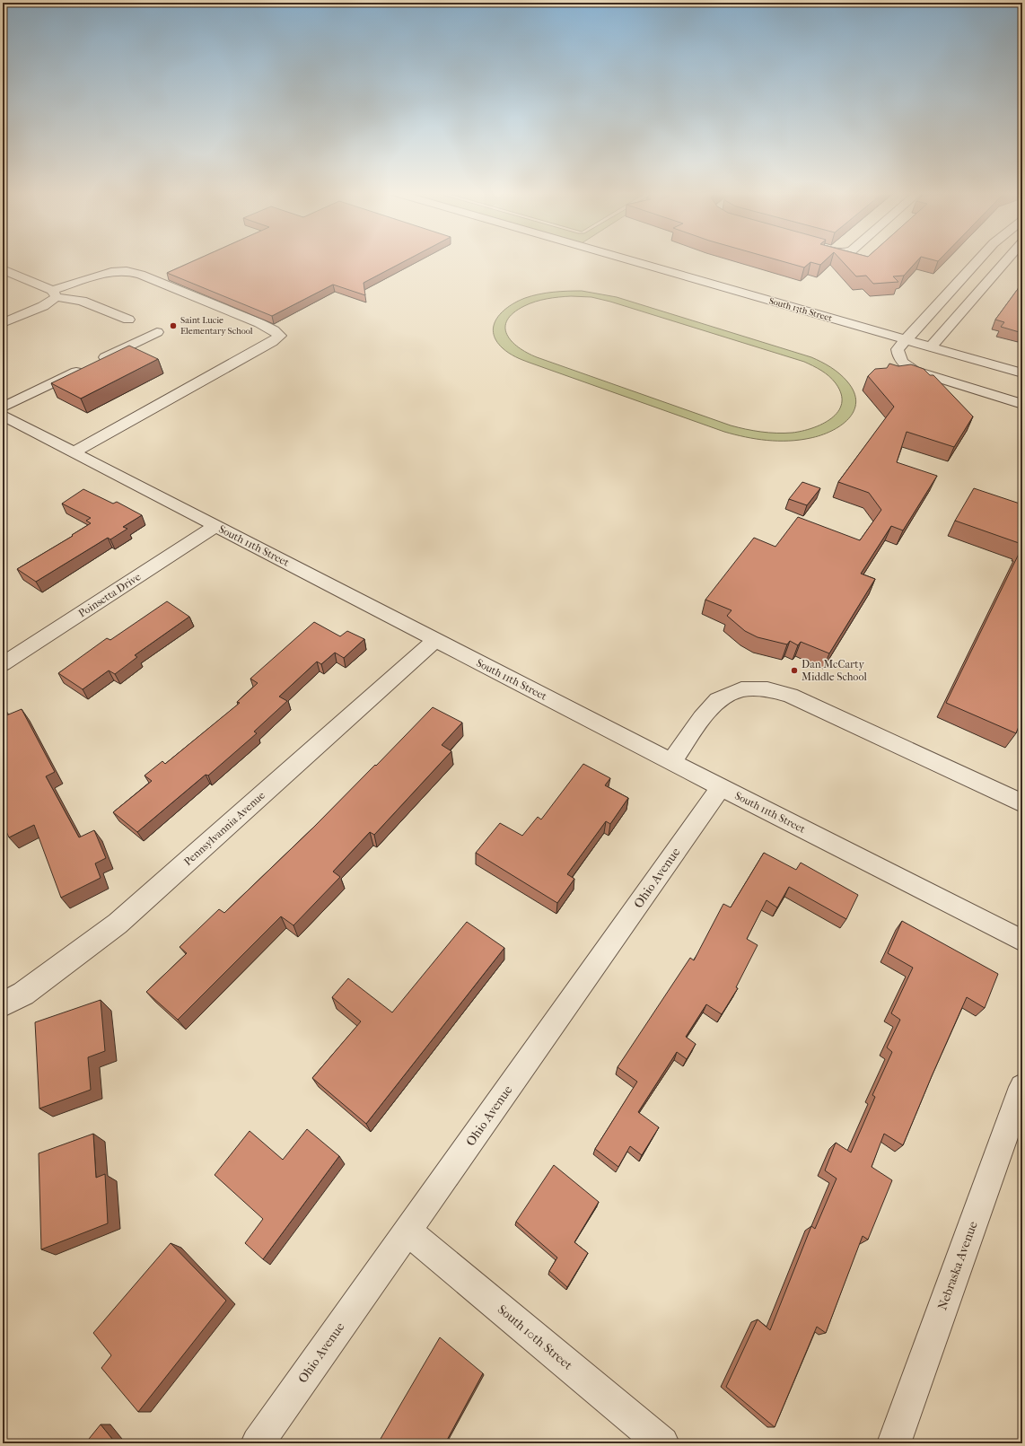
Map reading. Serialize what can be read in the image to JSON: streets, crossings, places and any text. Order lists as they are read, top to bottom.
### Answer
{
  "streets": {
    "street": [
      "South 13th Street",
      "South 11th Street",
      "Poinsetta Drive",
      "Pennsylvannia Avenue",
      "Ohio Avenue",
      "Nebraska Avenue",
      "South 10th Street"
    ]
  },
  "crossings": [
    ["South 11th Street", "Poinsetta Drive"],
    ["South 11th Street", "Pennsylvannia Avenue"],
    ["South 11th Street", "Ohio Avenue"],
    ["Ohio Avenue", "South 10th Street"]
  ],
  "places": ["Saint Lucie Elementary School", "Dan McCarty Middle School"]
}
